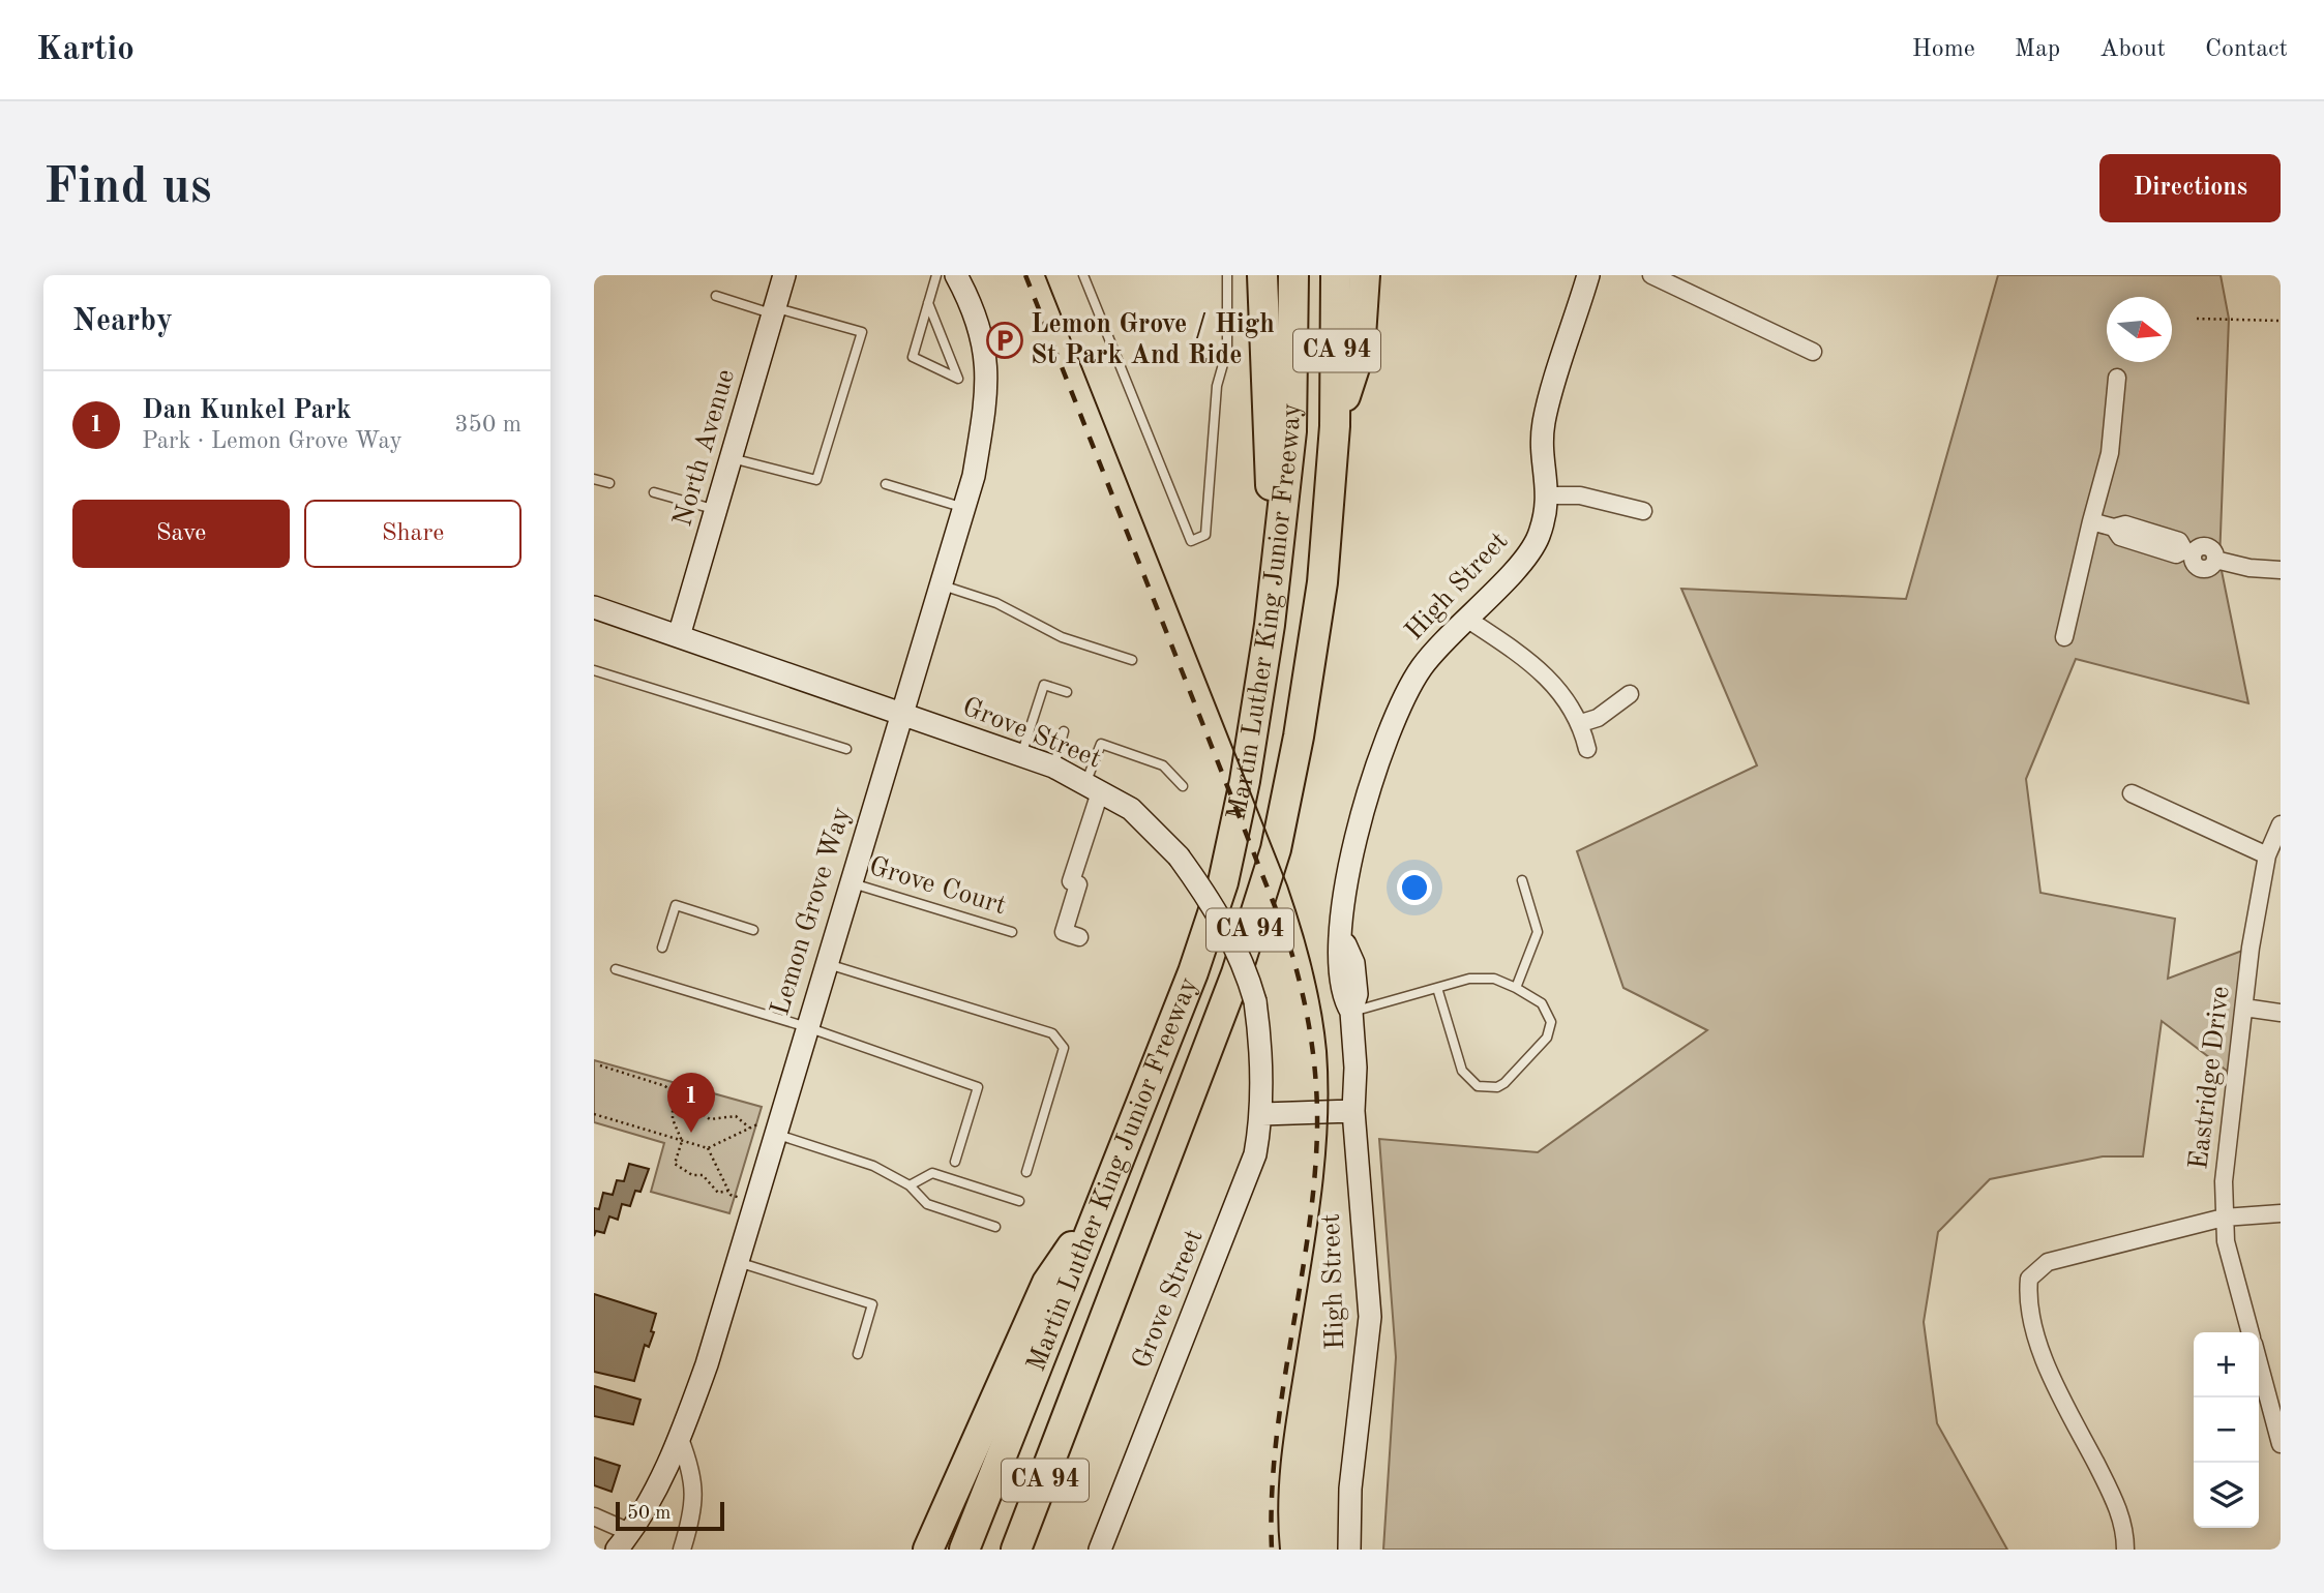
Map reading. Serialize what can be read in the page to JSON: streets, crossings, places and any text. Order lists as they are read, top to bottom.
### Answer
{
  "streets": {
    "highway": ["CA 94", "Martin Luther King Junior Freeway"],
    "main road": [
      "North Avenue",
      "High Street",
      "Grove Street",
      "Lemon Grove Way"
    ],
    "street": ["Eastridge Drive"],
    "lane": ["Grove Court"]
  },
  "crossings": [
    ["North Avenue", "Grove Street"],
    ["Grove Street", "Lemon Grove Way"],
    ["Grove Court", "Lemon Grove Way"]
  ],
  "places": {
    "parking": ["Lemon Grove / High St Park And Ride"]
  },
  "scale_bar": "50 m",
  "north": "right",
  "page": {
    "header": "Kartio",
    "nav": [
      "Home",
      "Map",
      "About",
      "Contact"
    ],
    "buttons": [
      "Directions",
      ["Save", "Share"]
    ],
    "title": "Find us",
    "heading": "Nearby",
    "list": [
      {
        "mark": "1",
        "name": "Dan Kunkel Park",
        "note": "Park · Lemon Grove Way",
        "value": "350 m"
      }
    ],
    "pins": "1",
    "map_buttons": ["+", "−"],
    "scale": "50 m"
  }
}
